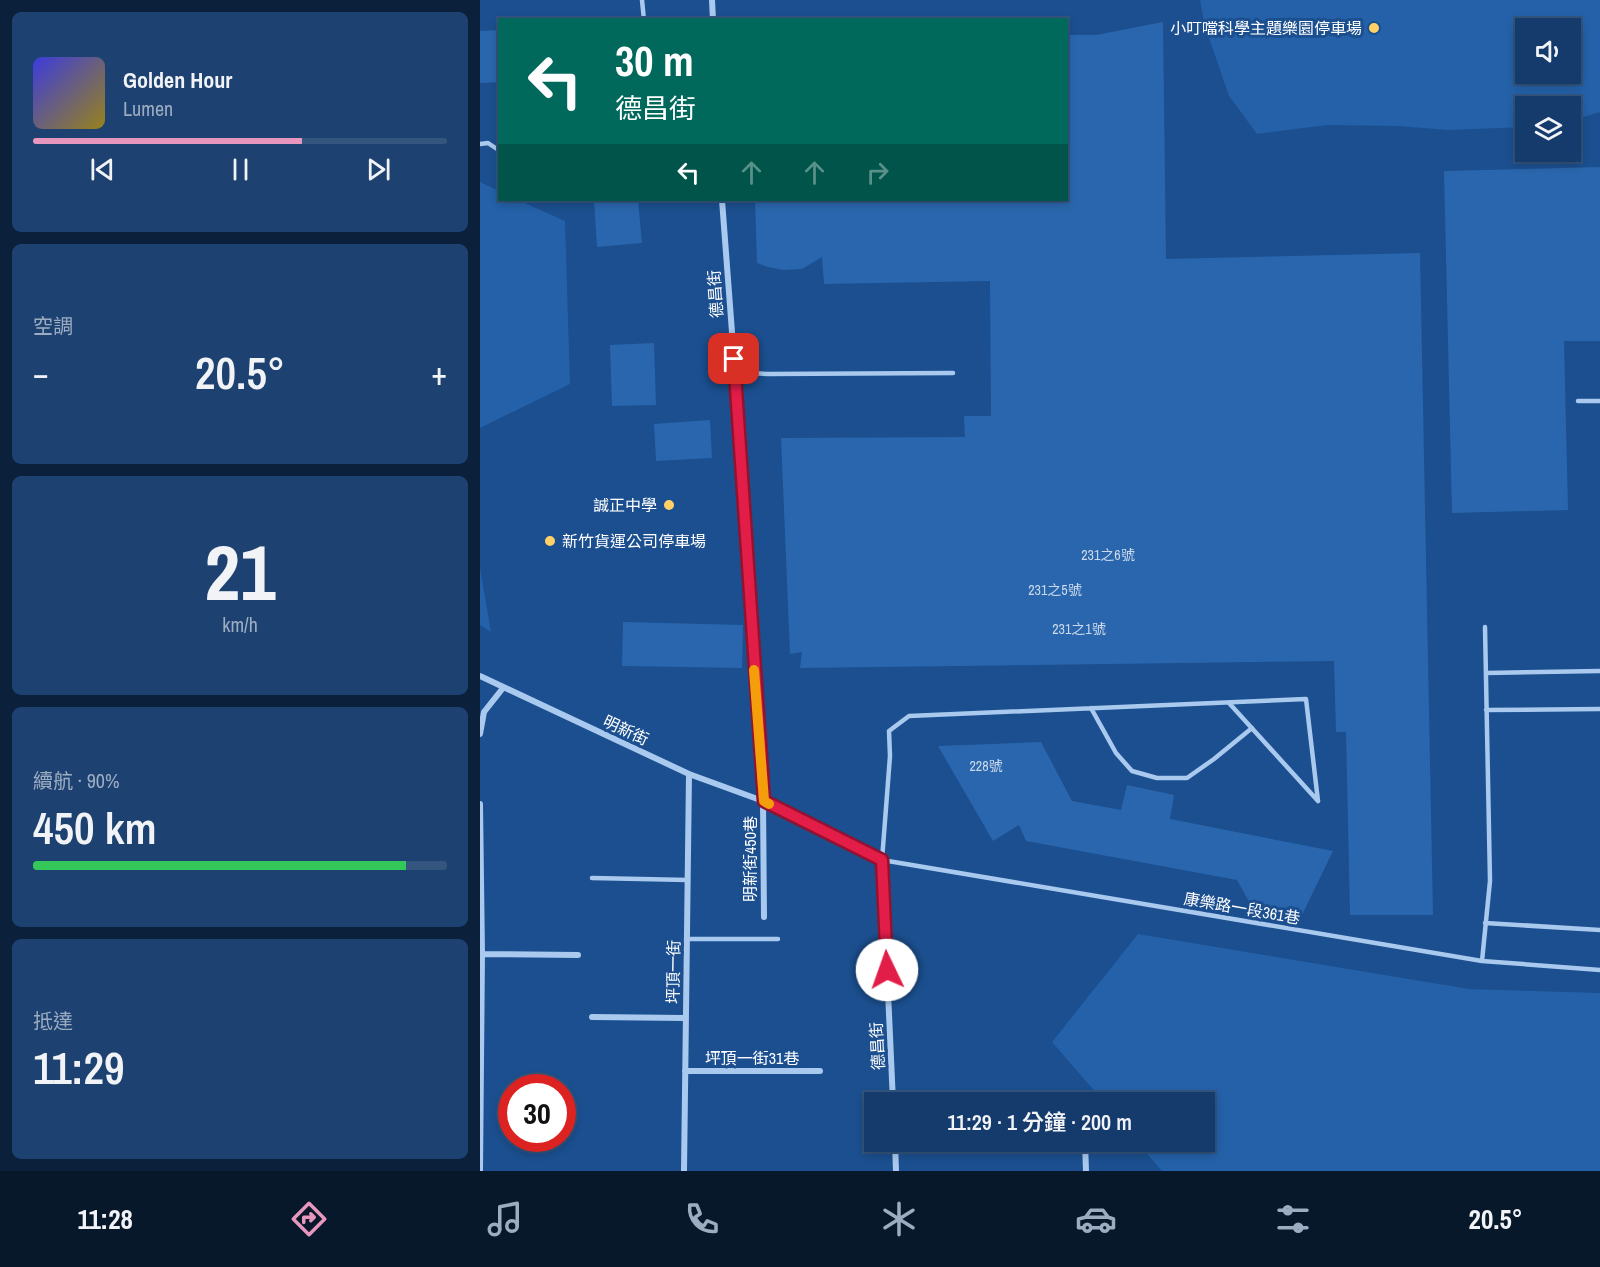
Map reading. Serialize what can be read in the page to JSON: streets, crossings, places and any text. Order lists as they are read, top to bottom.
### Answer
{
  "streets": {
    "street": [
      "德昌街",
      "明新街",
      "明新街450巷",
      "坪頂一街",
      "坪頂一街31巷"
    ],
    "lane": ["康樂路一段361巷"]
  },
  "crossings": [
    ["德昌街", "明新街"],
    ["德昌街", "明新街450巷"],
    ["德昌街", "康樂路一段361巷"],
    ["明新街", "明新街450巷"],
    ["明新街", "坪頂一街"],
    ["坪頂一街", "坪頂一街31巷"]
  ],
  "places": ["小叮噹科學主題樂園停車場", "誠正中學", "新竹貨運公司停車場"],
  "house_numbers": [
    "231之6號",
    "231之5號",
    "231之1號",
    "228號"
  ],
  "page": {
    "turn": ["30 m", "德昌街"],
    "song": ["Golden Hour", "Lumen"],
    "tile": [
      "空調",
      ["21", "km/h"],
      ["續航 · 90%", "450 km"],
      ["抵達", "11:29"]
    ],
    "heat": ["−", "20.5°", "+"],
    "limit": "30",
    "trip": "11:29 · 1 分鐘 · 200 m",
    "tabs": ["11:28", "20.5°"]
  }
}
